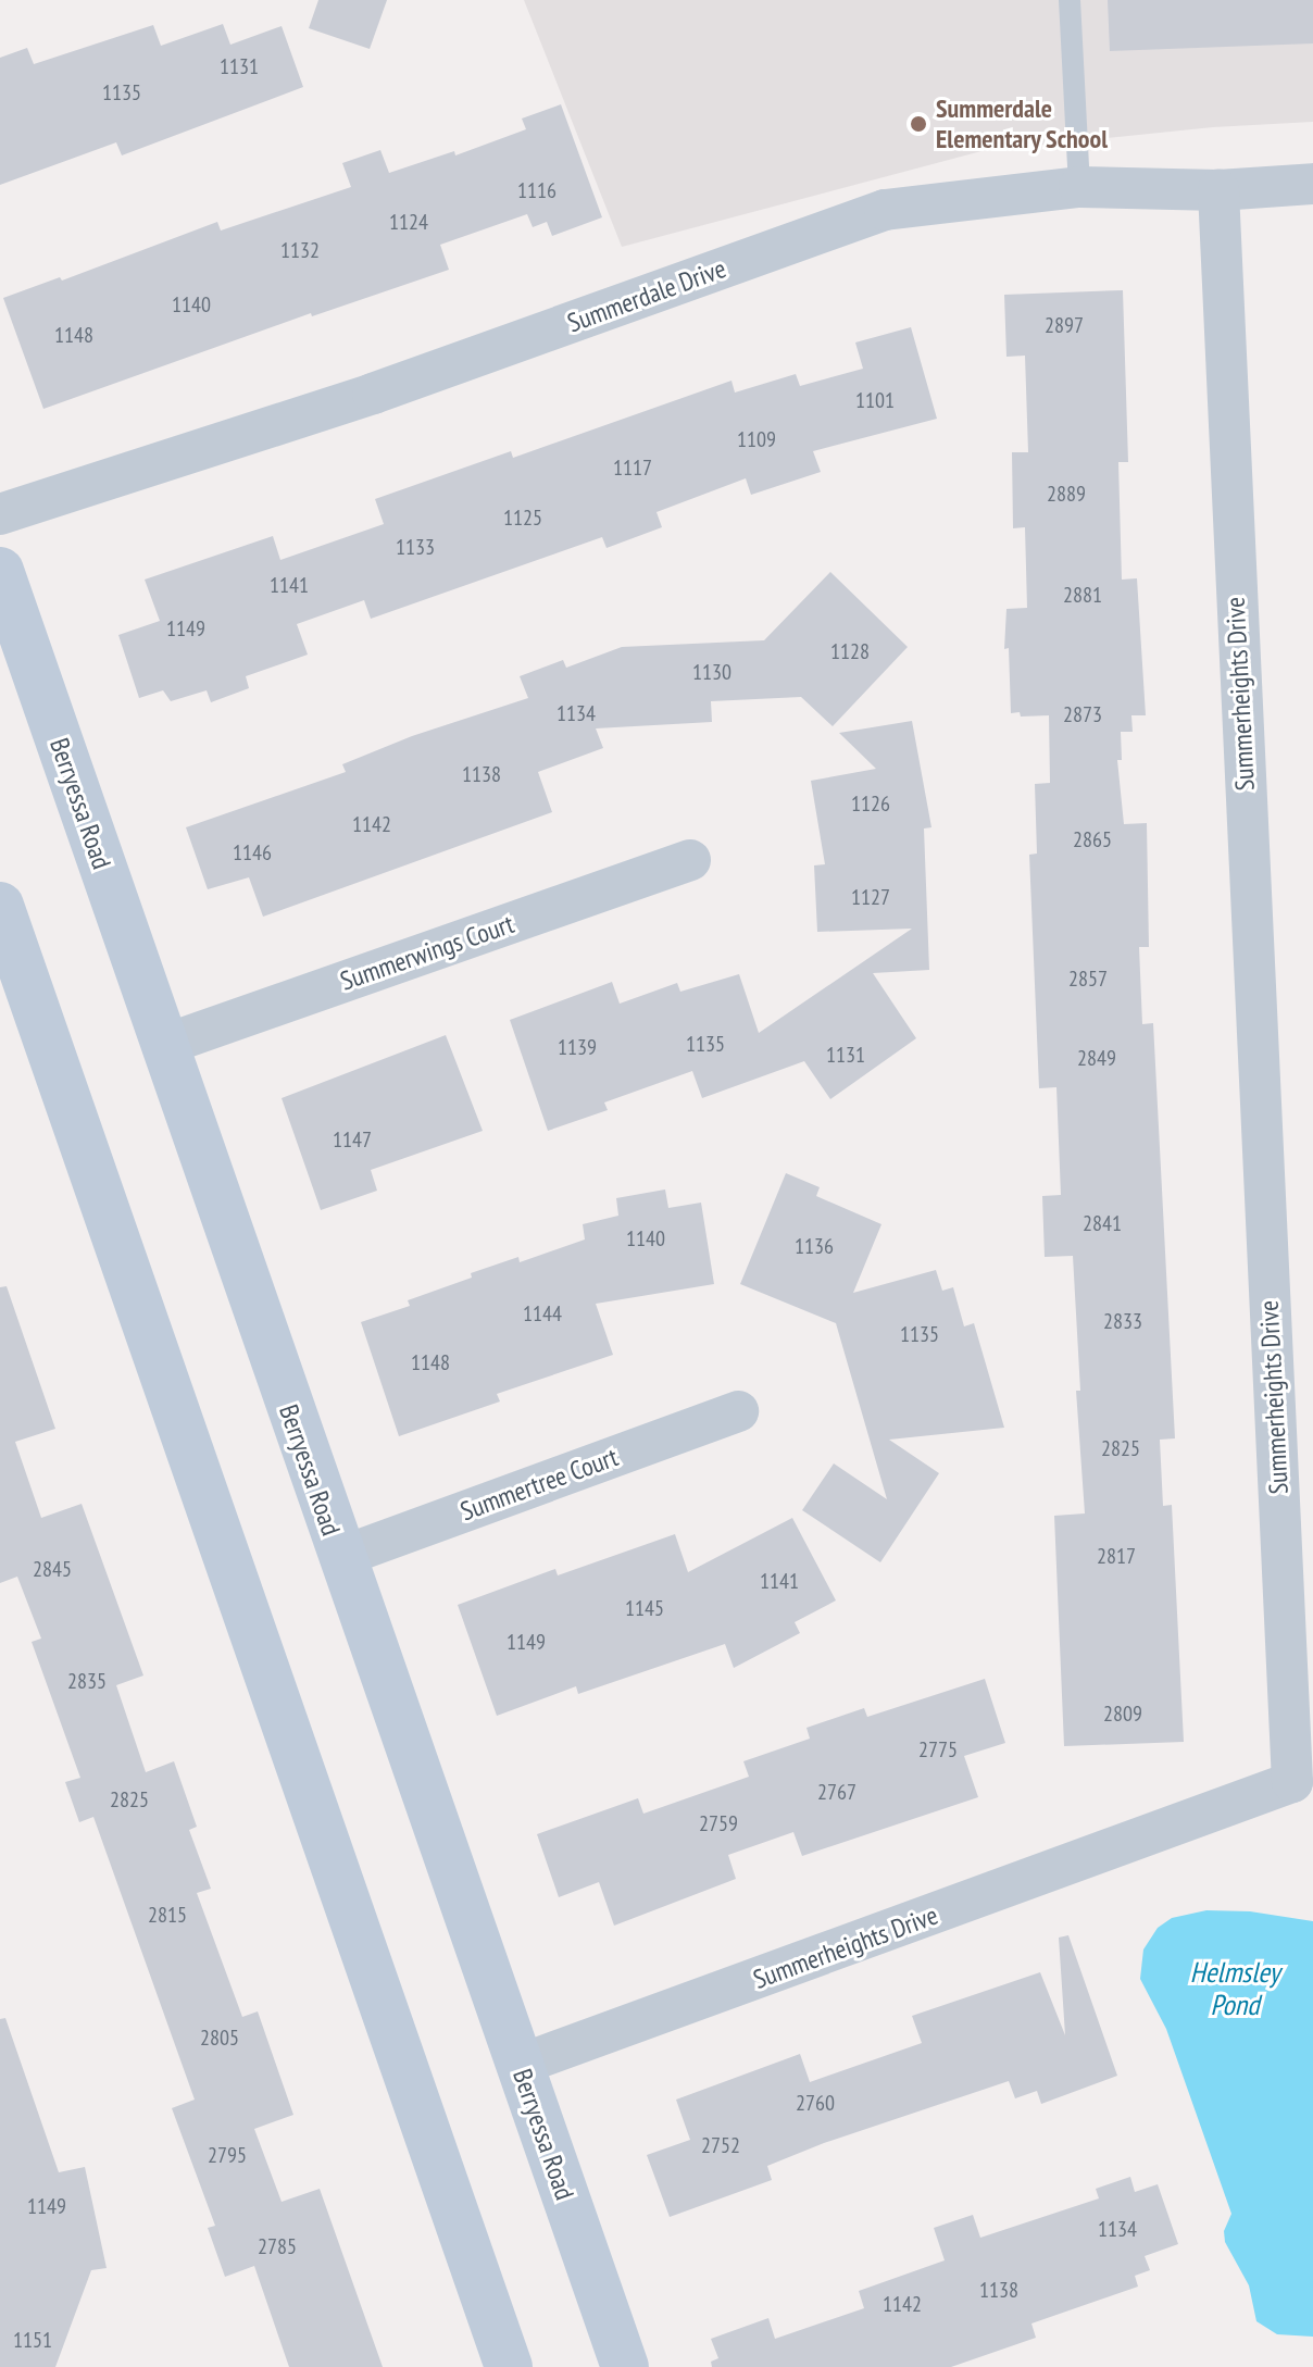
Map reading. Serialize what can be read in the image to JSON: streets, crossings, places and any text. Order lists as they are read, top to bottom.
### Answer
{
  "streets": {
    "main road": ["Berryessa Road"],
    "street": [
      "Summerdale Drive",
      "Summerheights Drive",
      "Summerwings Court",
      "Summertree Court"
    ]
  },
  "crossings": [
    ["Summerdale Drive", "Summerheights Drive"],
    ["Summerheights Drive", "Berryessa Road"],
    ["Berryessa Road", "Summerwings Court"],
    ["Berryessa Road", "Summertree Court"]
  ],
  "water": ["Helmsley Pond"],
  "places": ["Summerdale Elementary School"],
  "house_numbers": [
    "1131",
    "1135",
    "1116",
    "1124",
    "1132",
    "1140",
    "2897",
    "1148",
    "1101",
    "1109",
    "1117",
    "2889",
    "1125",
    "1133",
    "1141",
    "2881",
    "1149",
    "1128",
    "1130",
    "1134",
    "2873",
    "1138",
    "1126",
    "1142",
    "2865",
    "1146",
    "1127",
    "2857",
    "1135",
    "1139",
    "1131",
    "2849",
    "1147",
    "2841",
    "1140",
    "1136",
    "1144",
    "2833",
    "1135",
    "1148",
    "2825",
    "2817",
    "2845",
    "1141",
    "1145",
    "1149",
    "2835",
    "2809",
    "2775",
    "2767",
    "2825",
    "2759",
    "2815",
    "2805",
    "2760",
    "2752",
    "2795",
    "1149",
    "1134",
    "2785",
    "1138",
    "1142",
    "1151"
  ]
}
